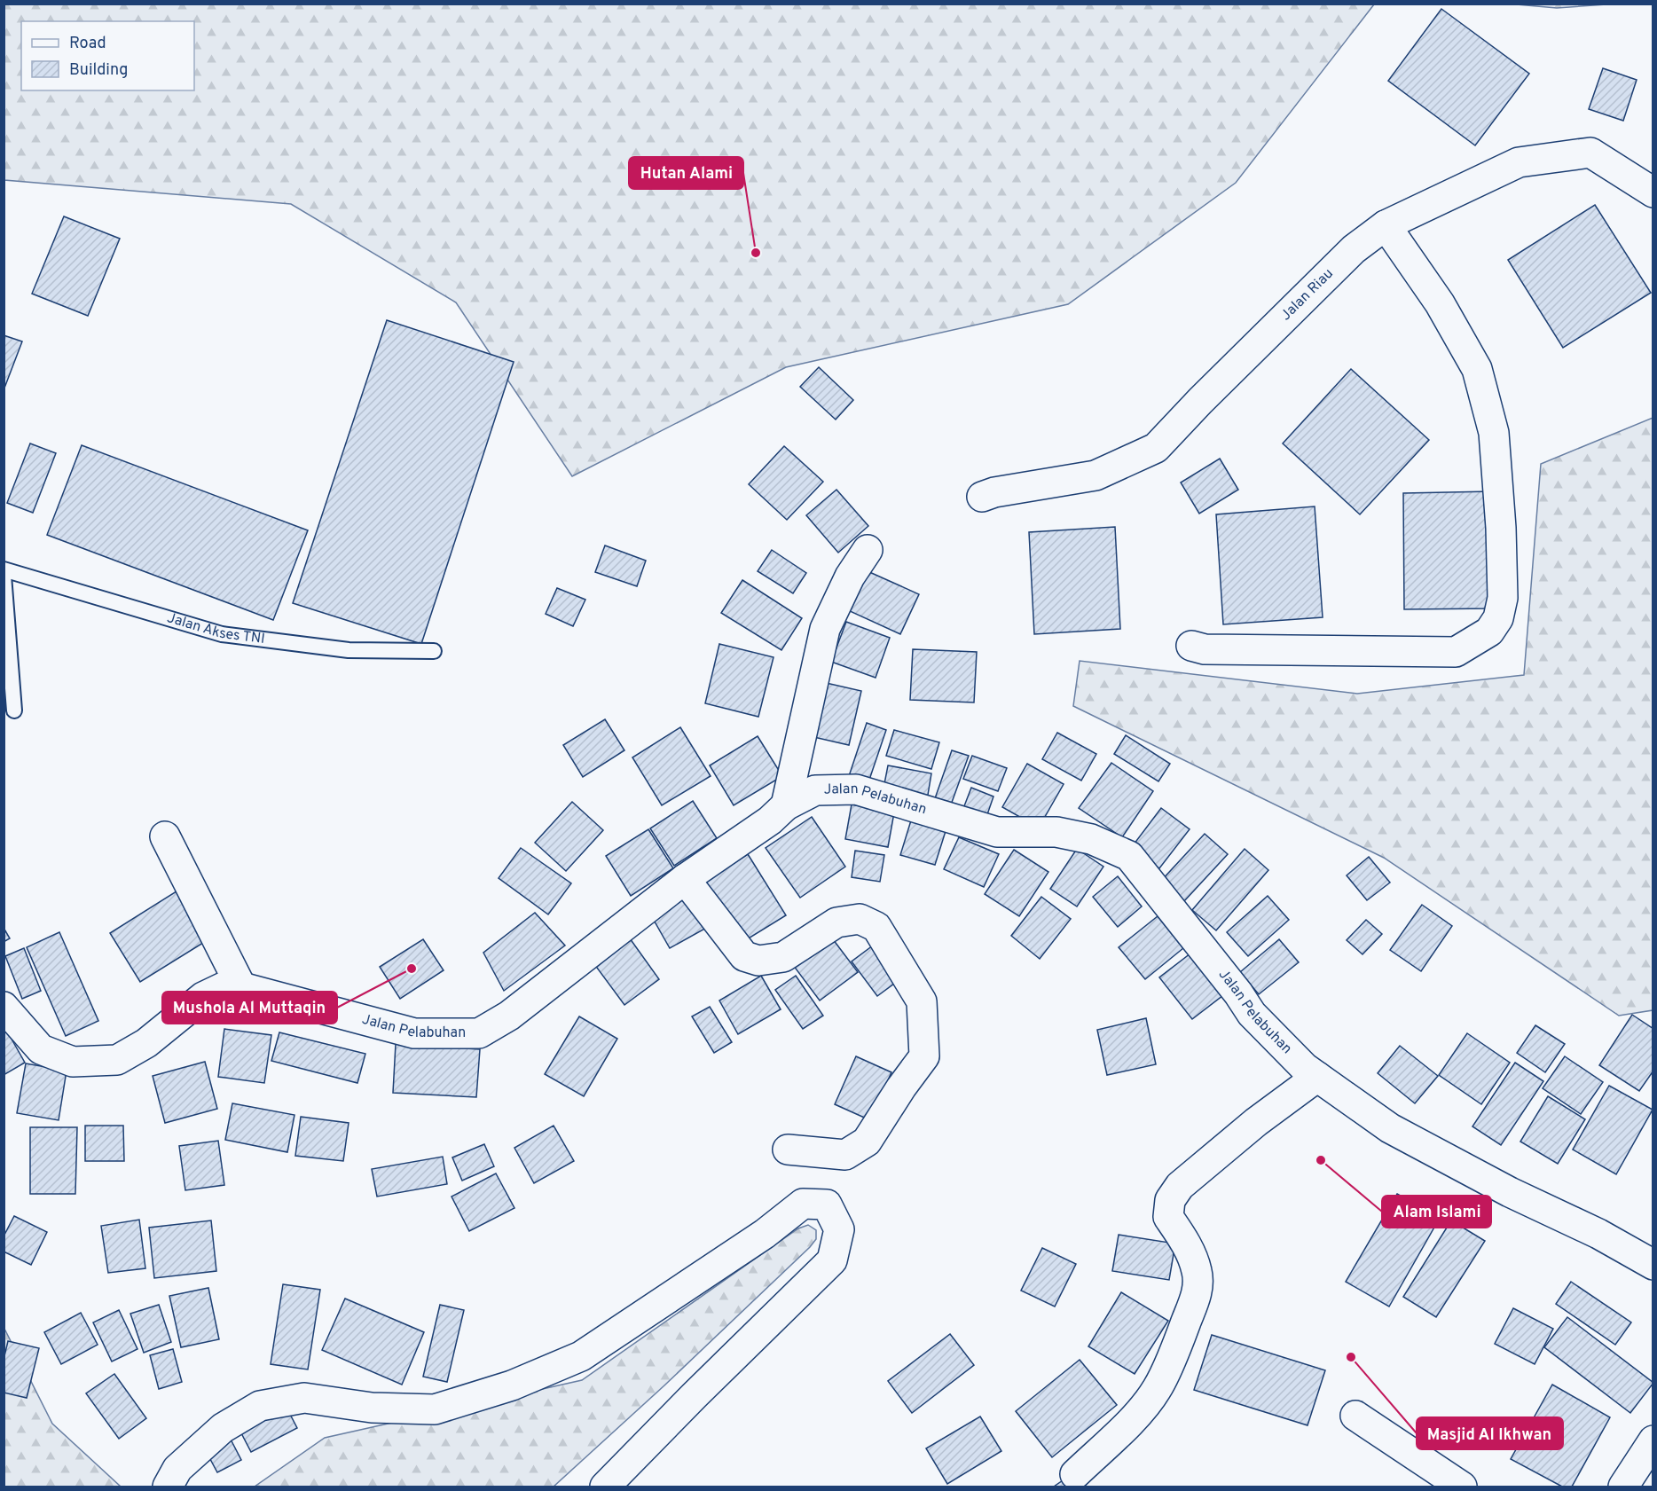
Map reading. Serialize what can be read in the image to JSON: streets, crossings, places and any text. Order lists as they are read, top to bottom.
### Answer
{
  "streets": {
    "street": ["Jalan Riau", "Jalan Pelabuhan"],
    "lane": ["Jalan Akses TNI"]
  },
  "places": [
    "Hutan Alami",
    "Mushola Al Muttaqin",
    "Alam Islami",
    "Masjid Al Ikhwan"
  ],
  "legend": ["Road", "Building"]
}
